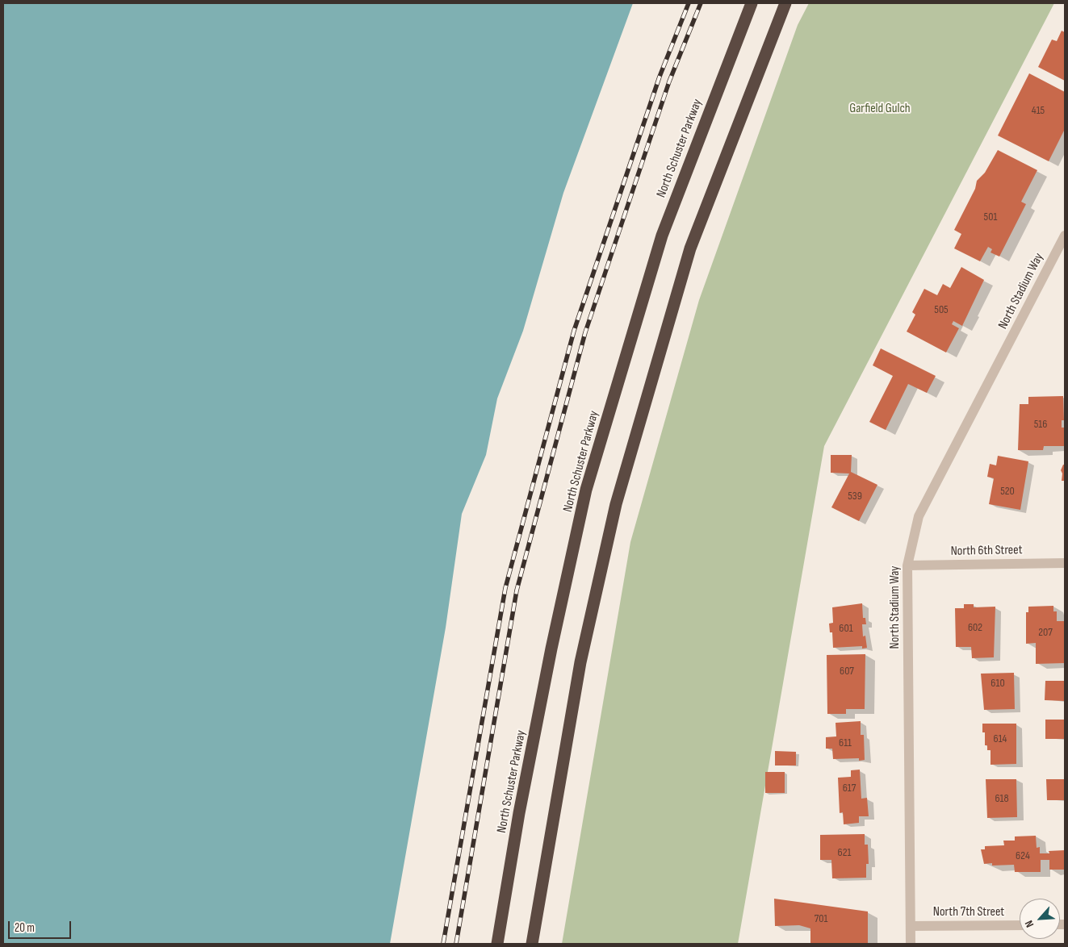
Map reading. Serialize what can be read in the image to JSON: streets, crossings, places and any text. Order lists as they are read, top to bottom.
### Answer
{
  "streets": {
    "highway": ["North Schuster Parkway"],
    "street": ["North Stadium Way", "North 6th Street", "North 7th Street"]
  },
  "crossings": [
    ["North Stadium Way", "North 6th Street"],
    ["North Stadium Way", "North 7th Street"]
  ],
  "parks": ["Garfield Gulch"],
  "house_numbers": [
    "415",
    "501",
    "505",
    "516",
    "520",
    "539",
    "602",
    "601",
    "207",
    "607",
    "610",
    "614",
    "611",
    "617",
    "618",
    "621",
    "624",
    "701"
  ],
  "scale_bar": "20 m",
  "north": "bottom left"
}
